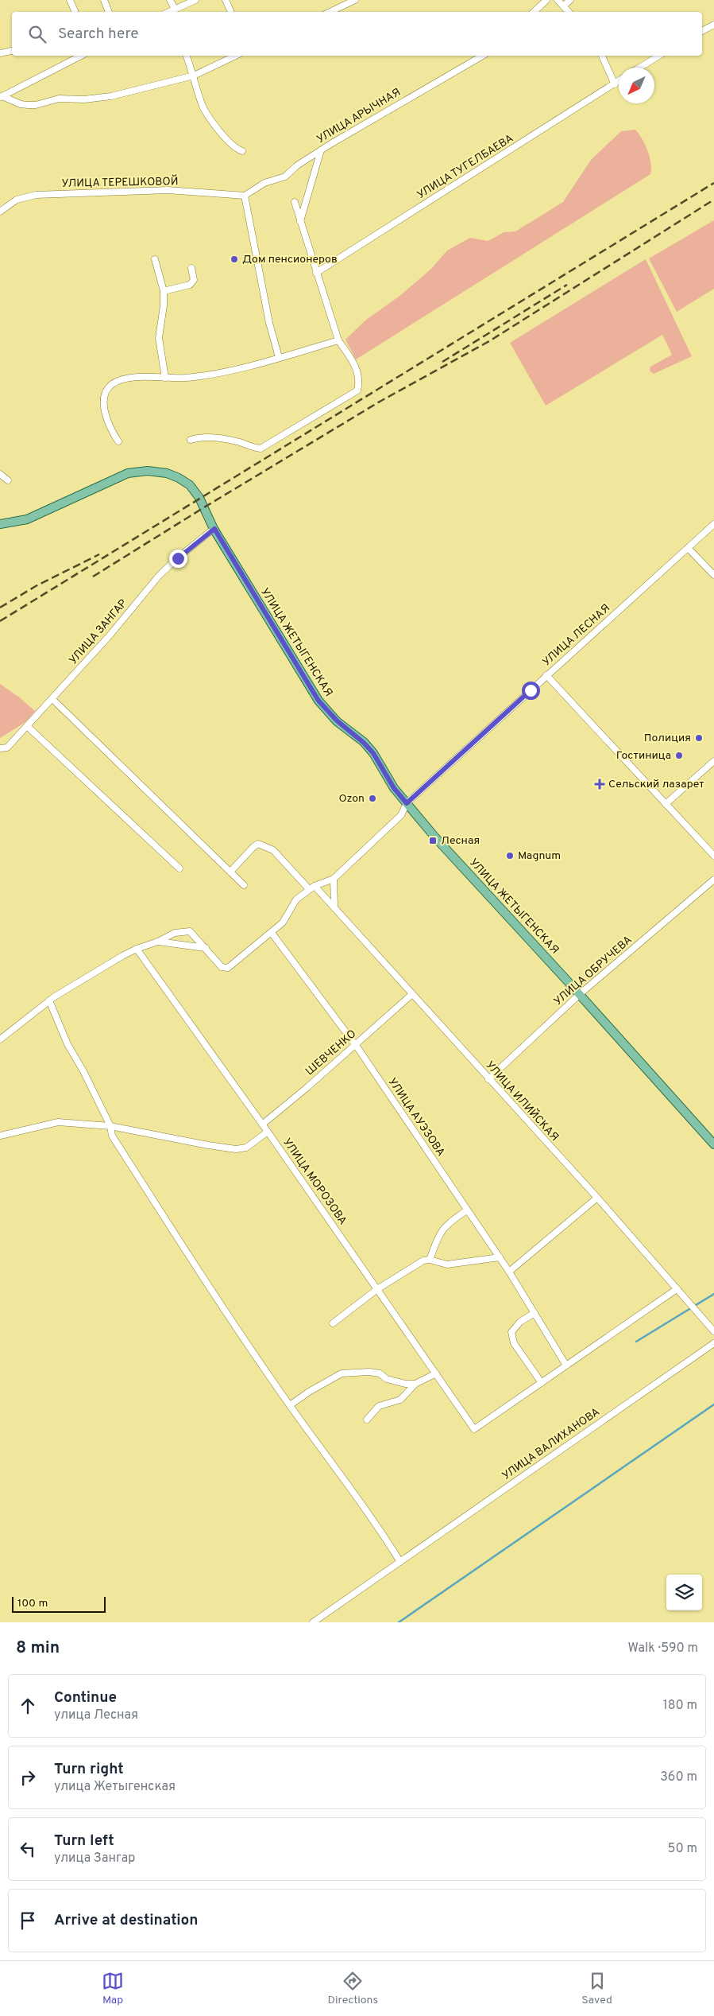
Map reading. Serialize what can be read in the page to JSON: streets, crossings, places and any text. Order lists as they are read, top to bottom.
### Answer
{
  "streets": {
    "main road": ["УЛИЦА ЖЕТЫГЕНСКАЯ"],
    "street": [
      "УЛИЦА АРЫЧНАЯ",
      "УЛИЦА ТУГЕЛБАЕВА",
      "УЛИЦА ТЕРЕШКОВОЙ",
      "УЛИЦА ЗАНГАР",
      "УЛИЦА ЛЕСНАЯ",
      "УЛИЦА ОБРУЧЕВА",
      "ШЕВЧЕНКО",
      "УЛИЦА ИЛИЙСКАЯ",
      "УЛИЦА АУЭЗОВА",
      "УЛИЦА МОРОЗОВА",
      "УЛИЦА ВАЛИХАНОВА"
    ]
  },
  "crossings": [
    ["УЛИЦА АРЫЧНАЯ", "УЛИЦА ТЕРЕШКОВОЙ"],
    ["УЛИЦА ЗАНГАР", "УЛИЦА ЖЕТЫГЕНСКАЯ"],
    ["УЛИЦА ЛЕСНАЯ", "УЛИЦА ЖЕТЫГЕНСКАЯ"],
    ["УЛИЦА ЛЕСНАЯ", "УЛИЦА ИЛИЙСКАЯ"],
    ["УЛИЦА ЛЕСНАЯ", "УЛИЦА АУЭЗОВА"],
    ["УЛИЦА ЖЕТЫГЕНСКАЯ", "УЛИЦА ОБРУЧЕВА"],
    ["УЛИЦА ОБРУЧЕВА", "УЛИЦА ИЛИЙСКАЯ"],
    ["ШЕВЧЕНКО", "УЛИЦА ИЛИЙСКАЯ"],
    ["ШЕВЧЕНКО", "УЛИЦА АУЭЗОВА"],
    ["ШЕВЧЕНКО", "УЛИЦА МОРОЗОВА"]
  ],
  "places": {
    "other": [
      "Дом пенсионеров",
      "Полиция",
      "Гостиница",
      "Ozon",
      "Magnum"
    ],
    "health": ["Сельский лазарет"],
    "transit": ["Лесная"]
  },
  "scale_bar": "100 m",
  "north": "bottom left",
  "page": {
    "search": "Search here",
    "scale": "100 m",
    "heading": ["8 min", "Walk · 590 m"],
    "list": [
      ["Continue", "улица Лесная", "180 m"],
      ["Turn right", "улица Жетыгенская", "360 m"],
      ["Turn left", "улица Зангар", "50 m"],
      "Arrive at destination"
    ],
    "nav": ["Map", "Directions", "Saved"]
  }
}
